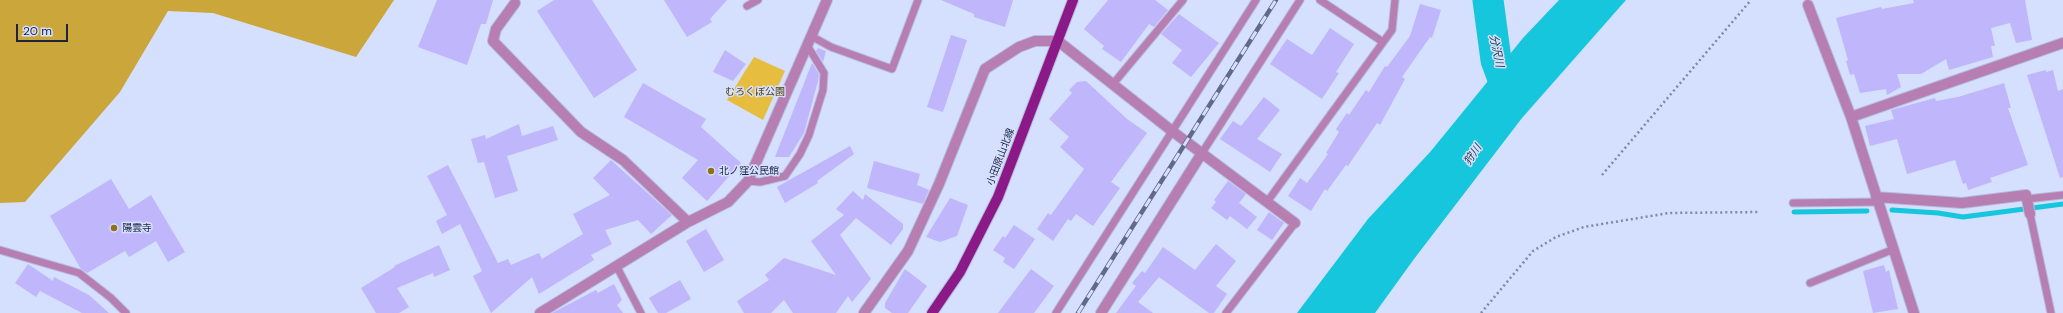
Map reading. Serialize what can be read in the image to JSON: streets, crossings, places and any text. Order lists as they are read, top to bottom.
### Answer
{
  "streets": {
    "main road": ["小田原山北線"]
  },
  "water": ["分沢川", "狩川"],
  "parks": ["むろくぼ公園"],
  "places": ["北ノ窪公民館", "陽雲寺"],
  "scale_bar": "20 m"
}
